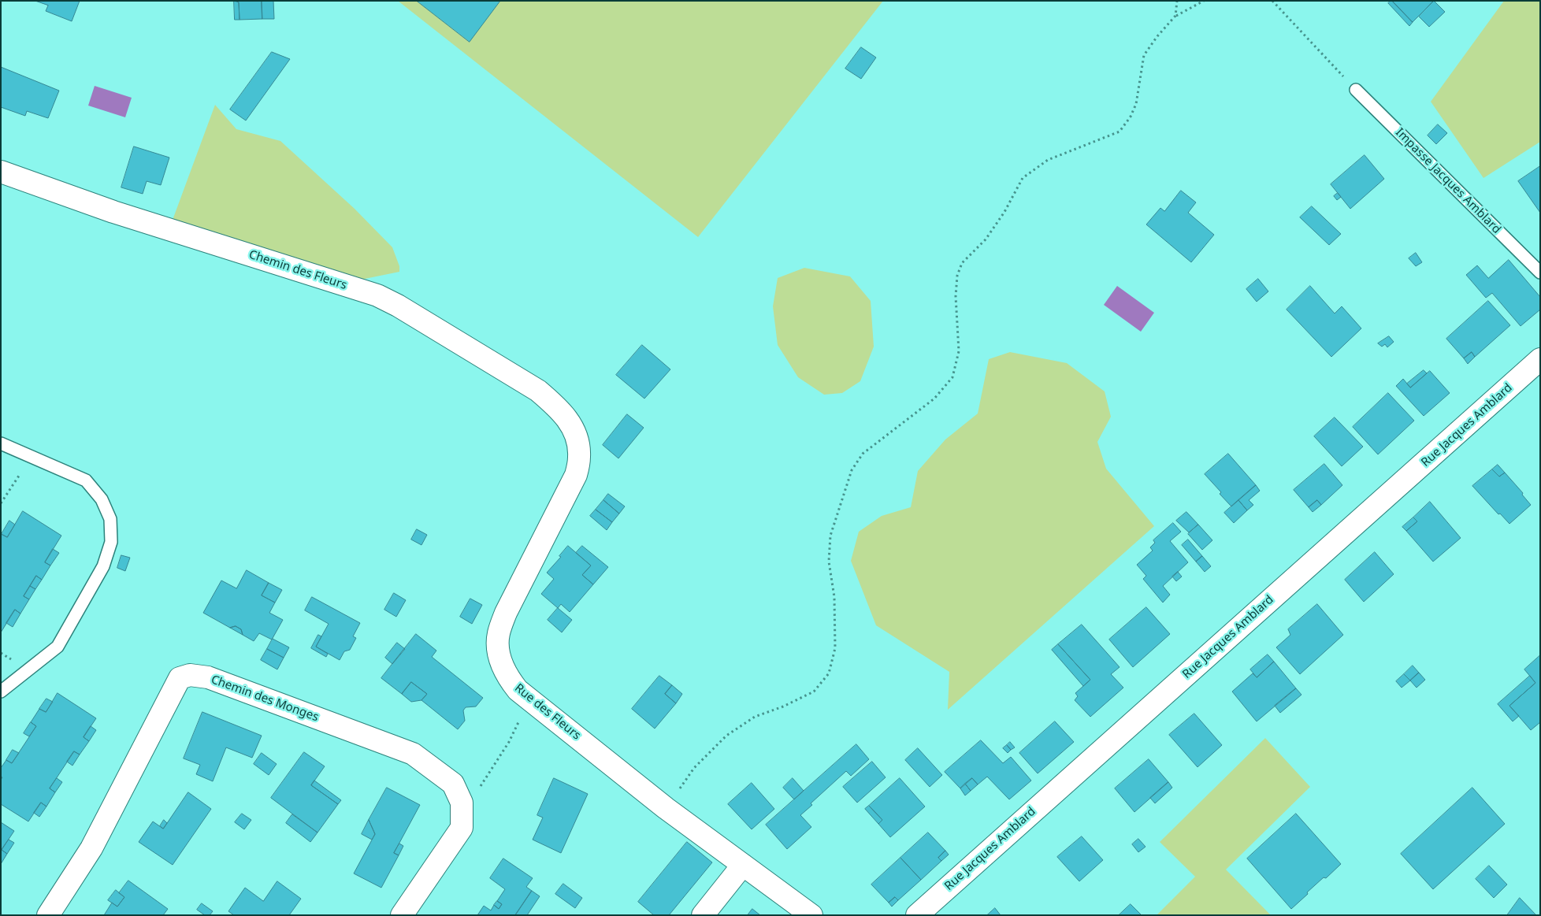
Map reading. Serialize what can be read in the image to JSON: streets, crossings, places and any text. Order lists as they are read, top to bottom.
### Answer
{
  "streets": {
    "street": [
      "Chemin des Fleurs",
      "Rue Jacques Amblard",
      "Chemin des Monges",
      "Rue des Fleurs"
    ],
    "lane": ["Impasse Jacques Amblard"]
  },
  "crossings": [
    ["Chemin des Fleurs", "Rue des Fleurs"]
  ]
}
